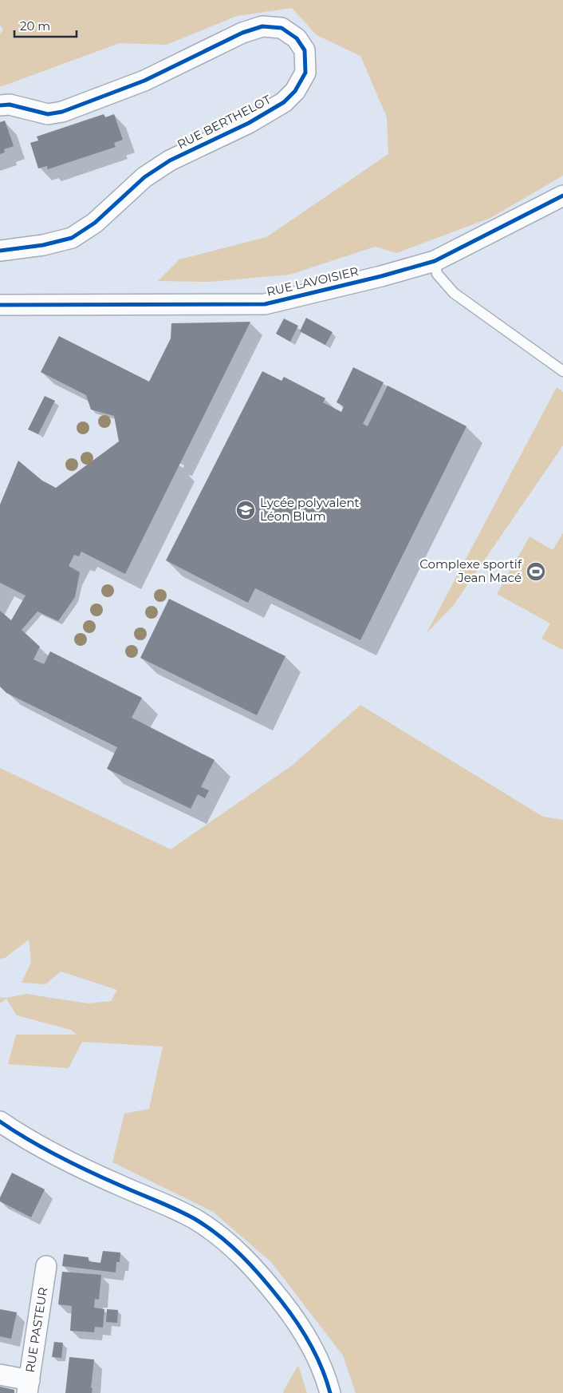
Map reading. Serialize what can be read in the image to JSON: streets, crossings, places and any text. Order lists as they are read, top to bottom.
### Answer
{
  "streets": {
    "street": ["RUE BERTHELOT", "RUE LAVOISIER", "RUE PASTEUR"]
  },
  "places": {
    "school or university": ["Lycée polyvalent Léon Blum"],
    "sports": ["Complexe sportif Jean Macé"]
  },
  "scale_bar": "20 m"
}
